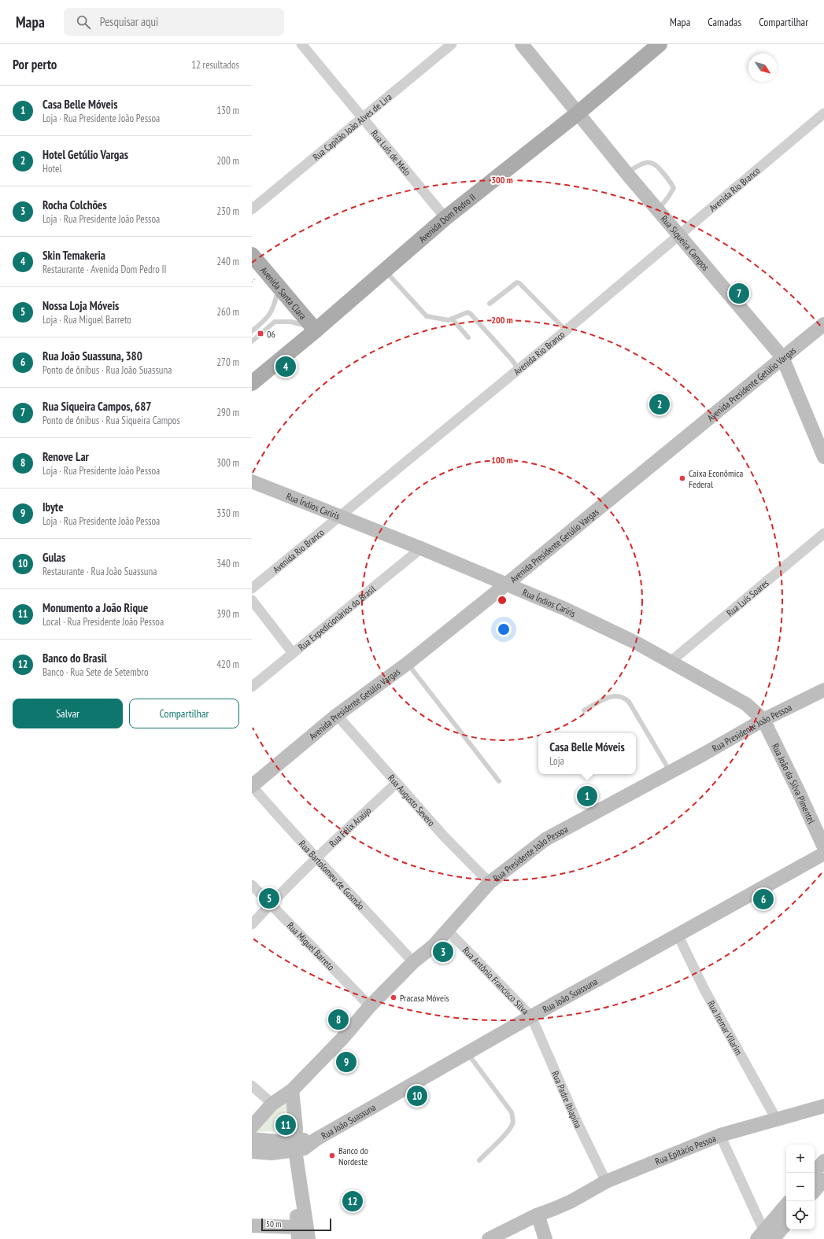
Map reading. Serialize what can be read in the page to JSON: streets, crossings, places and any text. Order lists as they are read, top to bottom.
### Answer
{
  "streets": {
    "main road": [
      "Avenida Dom Pedro II",
      "Rua Siqueira Campos",
      "Avenida Santa Clara",
      "Avenida Presidente Getúlio Vargas",
      "Rua Índios Cariris",
      "Rua Presidente João Pessoa",
      "Rua João da Silva Pimentel",
      "Rua João Suassuna",
      "Rua Epitácio Pessoa"
    ],
    "street": [
      "Rua Capitão João Alves de Lira",
      "Rua Luís de Melo",
      "Avenida Rio Branco",
      "Rua Luís Soares",
      "Rua Expedicionários do Brasil",
      "Rua Augusto Severo",
      "Rua Félix Araújo",
      "Rua Bartolomeu de Gusmão",
      "Rua Miguel Barreto",
      "Rua Antônio Francisco Silva",
      "Rua Iremar Vilarim",
      "Rua Padre Ibiapina"
    ]
  },
  "crossings": [
    ["Rua Capitão João Alves de Lira", "Rua Luís de Melo"],
    ["Rua Luís de Melo", "Avenida Dom Pedro II"],
    ["Avenida Rio Branco", "Rua Siqueira Campos"],
    ["Avenida Rio Branco", "Rua Índios Cariris"],
    ["Avenida Dom Pedro II", "Rua Siqueira Campos"],
    ["Avenida Dom Pedro II", "Avenida Santa Clara"],
    ["Rua Siqueira Campos", "Avenida Presidente Getúlio Vargas"],
    ["Avenida Presidente Getúlio Vargas", "Rua Índios Cariris"],
    ["Avenida Presidente Getúlio Vargas", "Rua Augusto Severo"],
    ["Avenida Presidente Getúlio Vargas", "Rua Bartolomeu de Gusmão"],
    ["Rua Índios Cariris", "Rua Luís Soares"],
    ["Rua Índios Cariris", "Rua Expedicionários do Brasil"],
    ["Rua Índios Cariris", "Rua Presidente João Pessoa"],
    ["Rua Índios Cariris", "Rua João da Silva Pimentel"],
    ["Rua Presidente João Pessoa", "Rua João da Silva Pimentel"],
    ["Rua Presidente João Pessoa", "Rua Augusto Severo"],
    ["Rua Presidente João Pessoa", "Rua Bartolomeu de Gusmão"],
    ["Rua Presidente João Pessoa", "Rua Miguel Barreto"],
    ["Rua Presidente João Pessoa", "Rua Antônio Francisco Silva"],
    ["Rua Augusto Severo", "Rua Félix Araújo"],
    ["Rua Félix Araújo", "Rua Bartolomeu de Gusmão"],
    ["Rua Félix Araújo", "Rua Miguel Barreto"],
    ["Rua Antônio Francisco Silva", "Rua João Suassuna"],
    ["Rua Antônio Francisco Silva", "Rua Padre Ibiapina"],
    ["Rua João Suassuna", "Rua Iremar Vilarim"],
    ["Rua João Suassuna", "Rua Padre Ibiapina"],
    ["Rua Iremar Vilarim", "Rua Epitácio Pessoa"],
    ["Rua Padre Ibiapina", "Rua Epitácio Pessoa"]
  ],
  "places": {
    "transit": ["06"],
    "other": ["Caixa Econômica Federal", "Pracasa Móveis", "Banco do Nordeste"]
  },
  "scale_bar": "50 m",
  "north": "bottom right",
  "page": {
    "header": "Mapa",
    "search": "Pesquisar aqui",
    "nav": ["Mapa", "Camadas", "Compartilhar"],
    "heading": ["Por perto", "12 resultados"],
    "list": [
      {
        "mark": "1",
        "name": "Casa Belle Móveis",
        "note": "Loja · Rua Presidente João Pessoa",
        "value": "130 m"
      },
      {
        "mark": "2",
        "name": "Hotel Getúlio Vargas",
        "note": "Hotel",
        "value": "200 m"
      },
      {
        "mark": "3",
        "name": "Rocha Colchões",
        "note": "Loja · Rua Presidente João Pessoa",
        "value": "230 m"
      },
      {
        "mark": "4",
        "name": "Skin Temakeria",
        "note": "Restaurante · Avenida Dom Pedro II",
        "value": "240 m"
      },
      {
        "mark": "5",
        "name": "Nossa Loja Móveis",
        "note": "Loja · Rua Miguel Barreto",
        "value": "260 m"
      },
      {
        "mark": "6",
        "name": "Rua João Suassuna, 380",
        "note": "Ponto de ônibus · Rua João Suassuna",
        "value": "270 m"
      },
      {
        "mark": "7",
        "name": "Rua Siqueira Campos, 687",
        "note": "Ponto de ônibus · Rua Siqueira Campos",
        "value": "290 m"
      },
      {
        "mark": "8",
        "name": "Renove Lar",
        "note": "Loja · Rua Presidente João Pessoa",
        "value": "300 m"
      },
      {
        "mark": "9",
        "name": "Ibyte",
        "note": "Loja · Rua Presidente João Pessoa",
        "value": "330 m"
      },
      {
        "mark": "10",
        "name": "Gulas",
        "note": "Restaurante · Rua João Suassuna",
        "value": "340 m"
      },
      {
        "mark": "11",
        "name": "Monumento a João Rique",
        "note": "Local · Rua Presidente João Pessoa",
        "value": "390 m"
      },
      {
        "mark": "12",
        "name": "Banco do Brasil",
        "note": "Banco · Rua Sete de Setembro",
        "value": "420 m"
      }
    ],
    "pins": [
      "7",
      "4",
      "2",
      "1",
      "5",
      "6",
      "3",
      "8",
      "9",
      "10",
      "11",
      "12"
    ],
    "buttons": ["Salvar", "Compartilhar"],
    "popup": ["Casa Belle Móveis", "Loja"],
    "map_buttons": ["+", "−"],
    "scale": "50 m"
  },
  "rings": ["300 m", "200 m", "100 m"]
}
